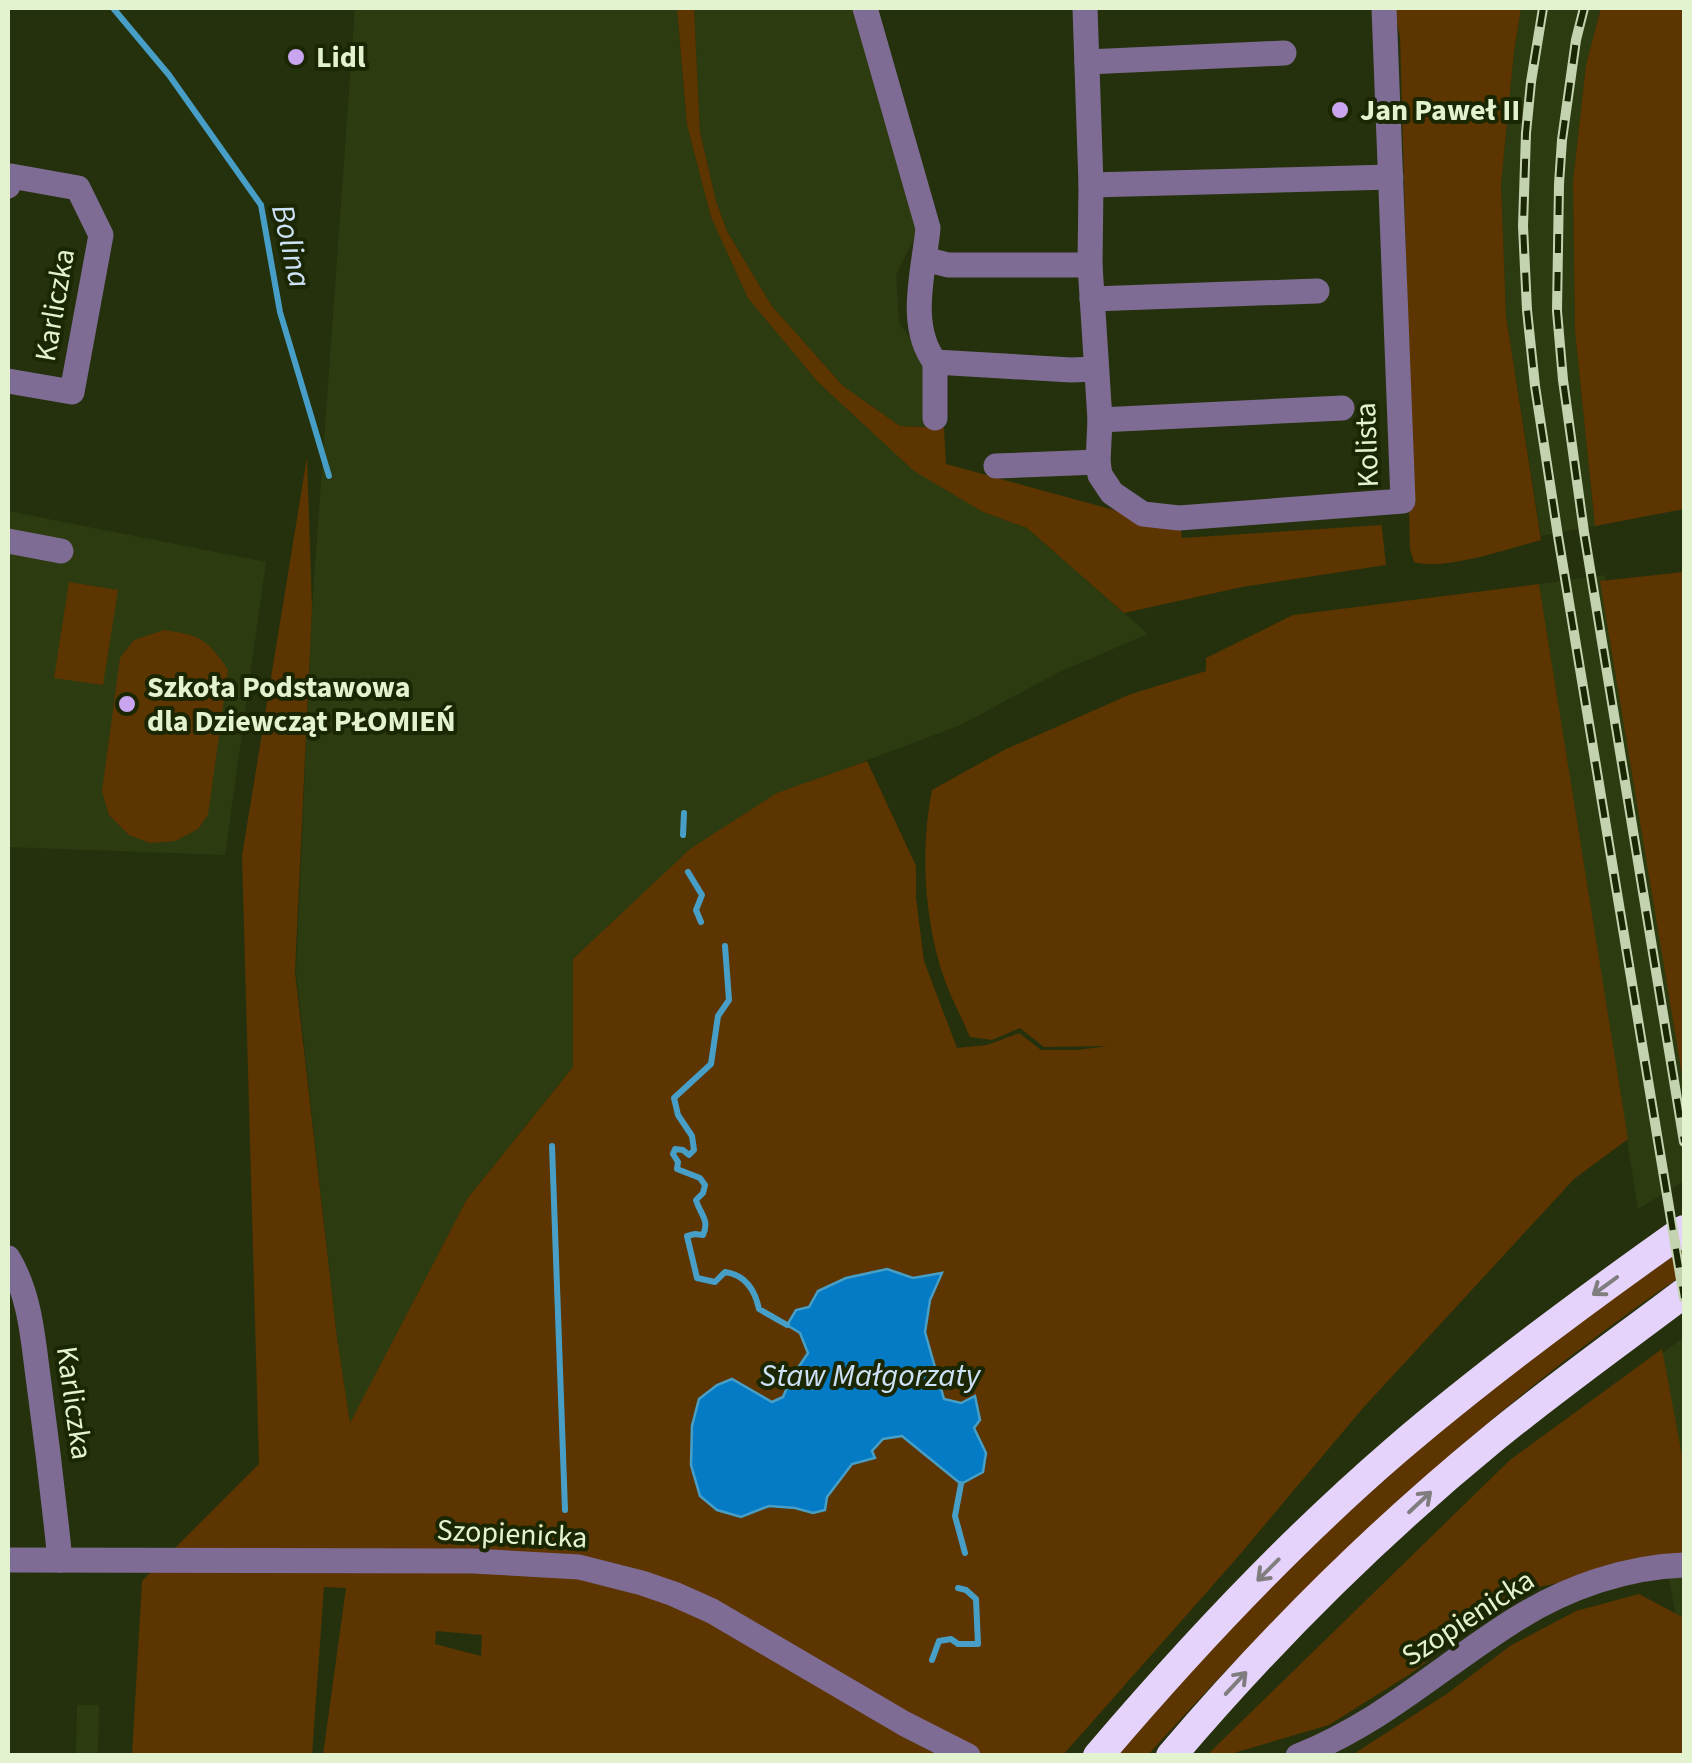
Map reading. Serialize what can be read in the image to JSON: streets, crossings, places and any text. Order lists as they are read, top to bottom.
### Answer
{
  "streets": {
    "street": ["Karliczka", "Kolista", "Szopienicka"]
  },
  "crossings": [
    ["Karliczka", "Szopienicka"]
  ],
  "water": ["Bolina", "Staw Małgorzaty"],
  "places": ["Lidl", "Jan Paweł II", "Szkoła Podstawowa dla Dziewcząt PŁOMIEŃ"]
}
